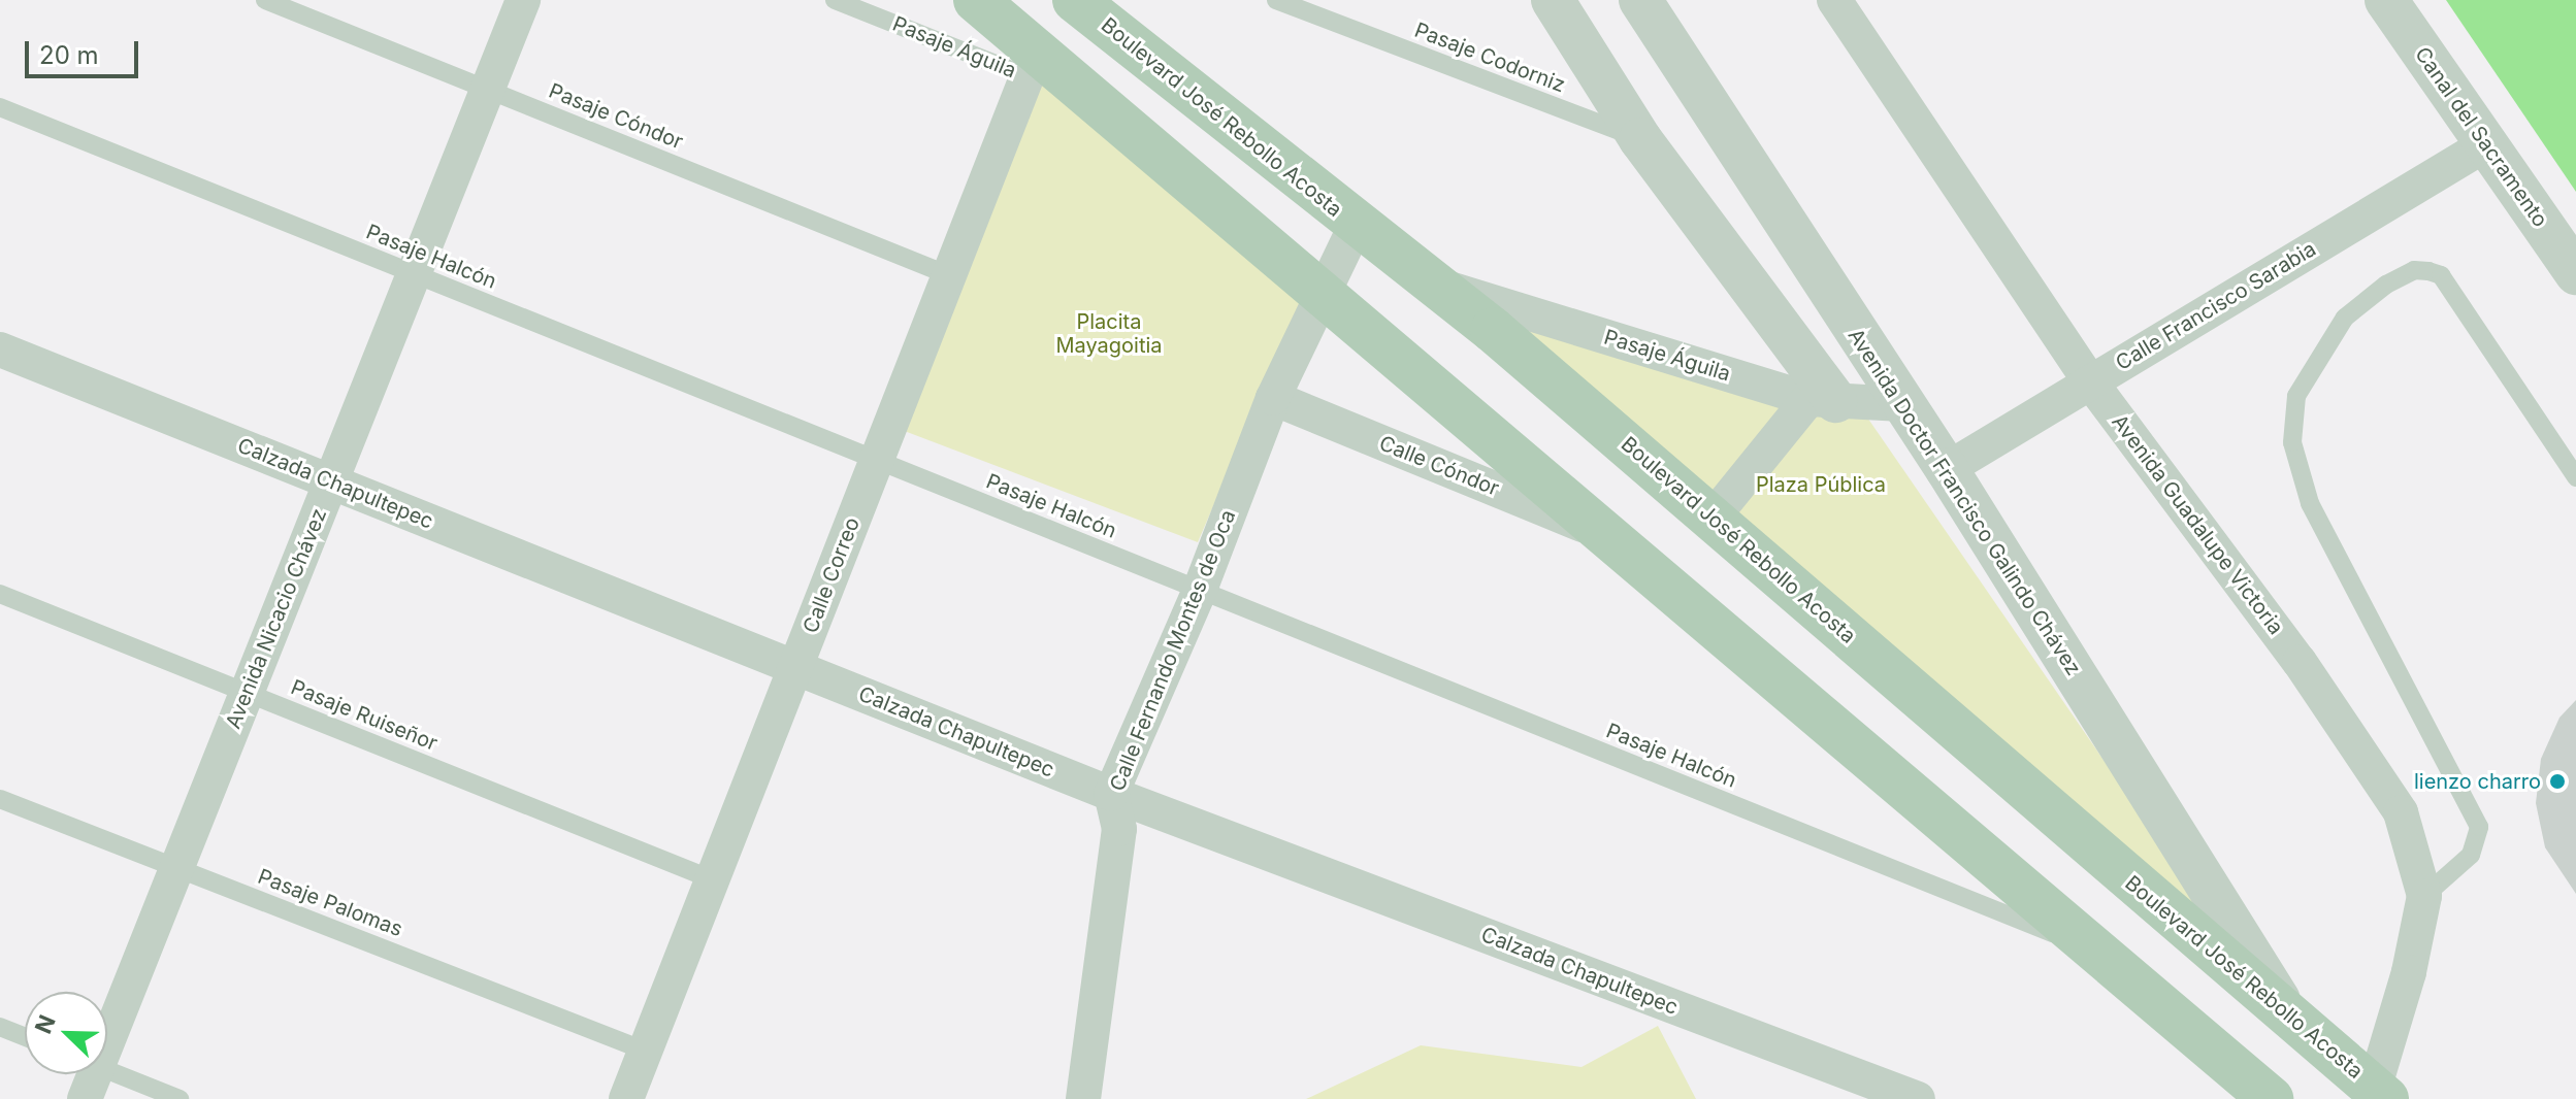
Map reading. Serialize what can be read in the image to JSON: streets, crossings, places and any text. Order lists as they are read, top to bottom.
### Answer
{
  "streets": {
    "main road": ["Boulevard José Rebollo Acosta"],
    "street": [
      "Pasaje Águila",
      "Canal del Sacramento",
      "Calle Francisco Sarabia",
      "Calle Cóndor",
      "Calzada Chapultepec",
      "Avenida Doctor Francisco Galindo Chávez",
      "Avenida Guadalupe Victoria",
      "Calle Correo",
      "Avenida Nicacio Chávez",
      "Calle Fernando Montes de Oca"
    ],
    "lane": [
      "Pasaje Codorniz",
      "Pasaje Cóndor",
      "Pasaje Halcón",
      "Pasaje Ruiseñor",
      "Pasaje Palomas"
    ]
  },
  "crossings": [
    ["Pasaje Águila", "Boulevard José Rebollo Acosta"],
    ["Pasaje Águila", "Avenida Doctor Francisco Galindo Chávez"],
    ["Pasaje Águila", "Calle Correo"],
    ["Pasaje Cóndor", "Calle Correo"],
    ["Pasaje Cóndor", "Avenida Nicacio Chávez"],
    ["Boulevard José Rebollo Acosta", "Avenida Doctor Francisco Galindo Chávez"],
    ["Boulevard José Rebollo Acosta", "Avenida Guadalupe Victoria"],
    ["Boulevard José Rebollo Acosta", "Calle Fernando Montes de Oca"],
    ["Canal del Sacramento", "Calle Francisco Sarabia"],
    ["Pasaje Halcón", "Calle Correo"],
    ["Pasaje Halcón", "Avenida Nicacio Chávez"],
    ["Pasaje Halcón", "Calle Fernando Montes de Oca"],
    ["Calle Francisco Sarabia", "Avenida Doctor Francisco Galindo Chávez"],
    ["Calle Francisco Sarabia", "Avenida Guadalupe Victoria"],
    ["Calle Cóndor", "Calle Fernando Montes de Oca"],
    ["Calzada Chapultepec", "Calle Correo"],
    ["Calzada Chapultepec", "Avenida Nicacio Chávez"],
    ["Calzada Chapultepec", "Calle Fernando Montes de Oca"],
    ["Calle Correo", "Pasaje Ruiseñor"],
    ["Calle Correo", "Pasaje Palomas"],
    ["Avenida Nicacio Chávez", "Pasaje Ruiseñor"],
    ["Avenida Nicacio Chávez", "Pasaje Palomas"]
  ],
  "parks": ["Placita Mayagoitia", "Plaza Pública"],
  "places": ["lienzo charro"],
  "scale_bar": "20 m",
  "north": "top left"
}
